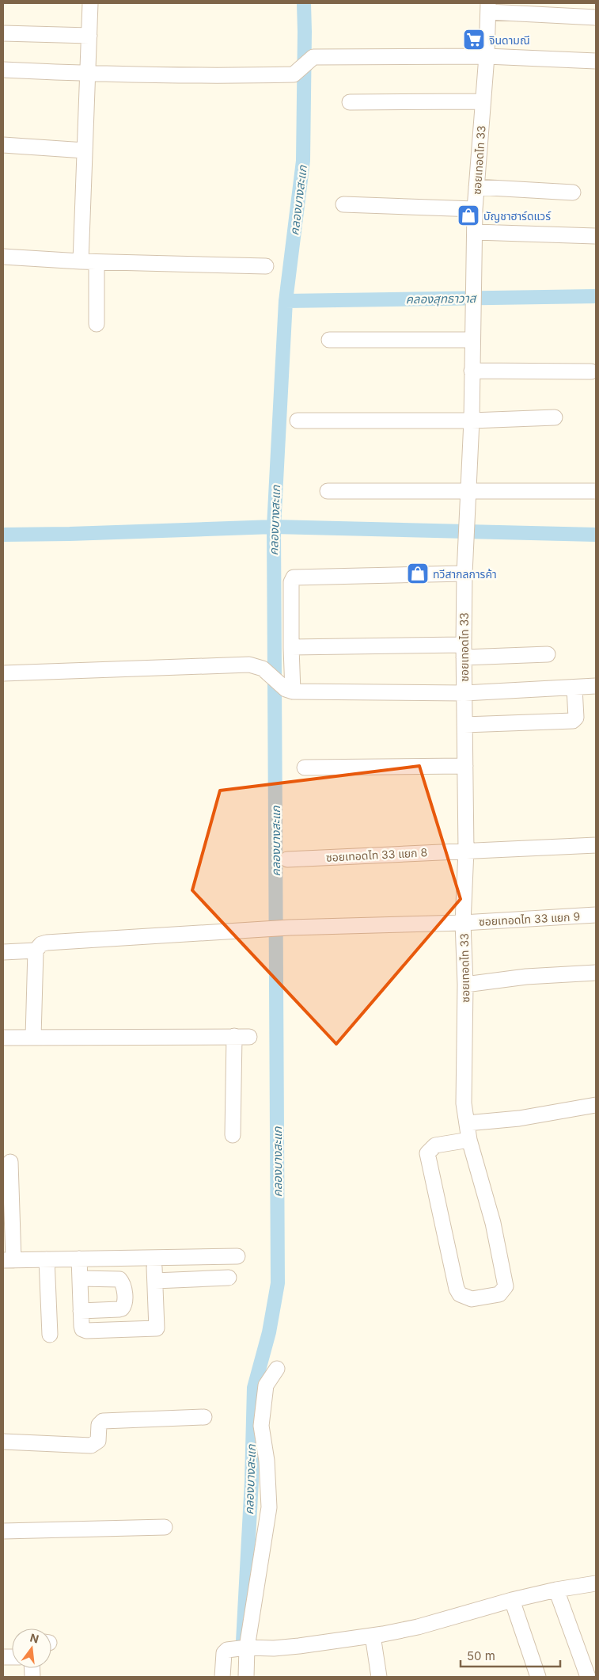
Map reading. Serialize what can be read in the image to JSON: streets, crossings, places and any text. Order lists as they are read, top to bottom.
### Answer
{
  "streets": {
    "street": ["ซอยเทอดไท 33", "ซอยเทอดไท 33 แยก 8", "ซอยเทอดไท 33 แยก 9"]
  },
  "crossings": [
    ["ซอยเทอดไท 33", "ซอยเทอดไท 33 แยก 8"],
    ["ซอยเทอดไท 33", "ซอยเทอดไท 33 แยก 9"]
  ],
  "water": ["คลองบางสะแก", "คลองสุทธาวาส"],
  "places": {
    "supermarket": ["จินดามณี"],
    "shop": ["บัญชาฮาร์ดแวร์", "ทวีสากลการค้า"]
  },
  "scale_bar": "50 m",
  "north": "top"
}
